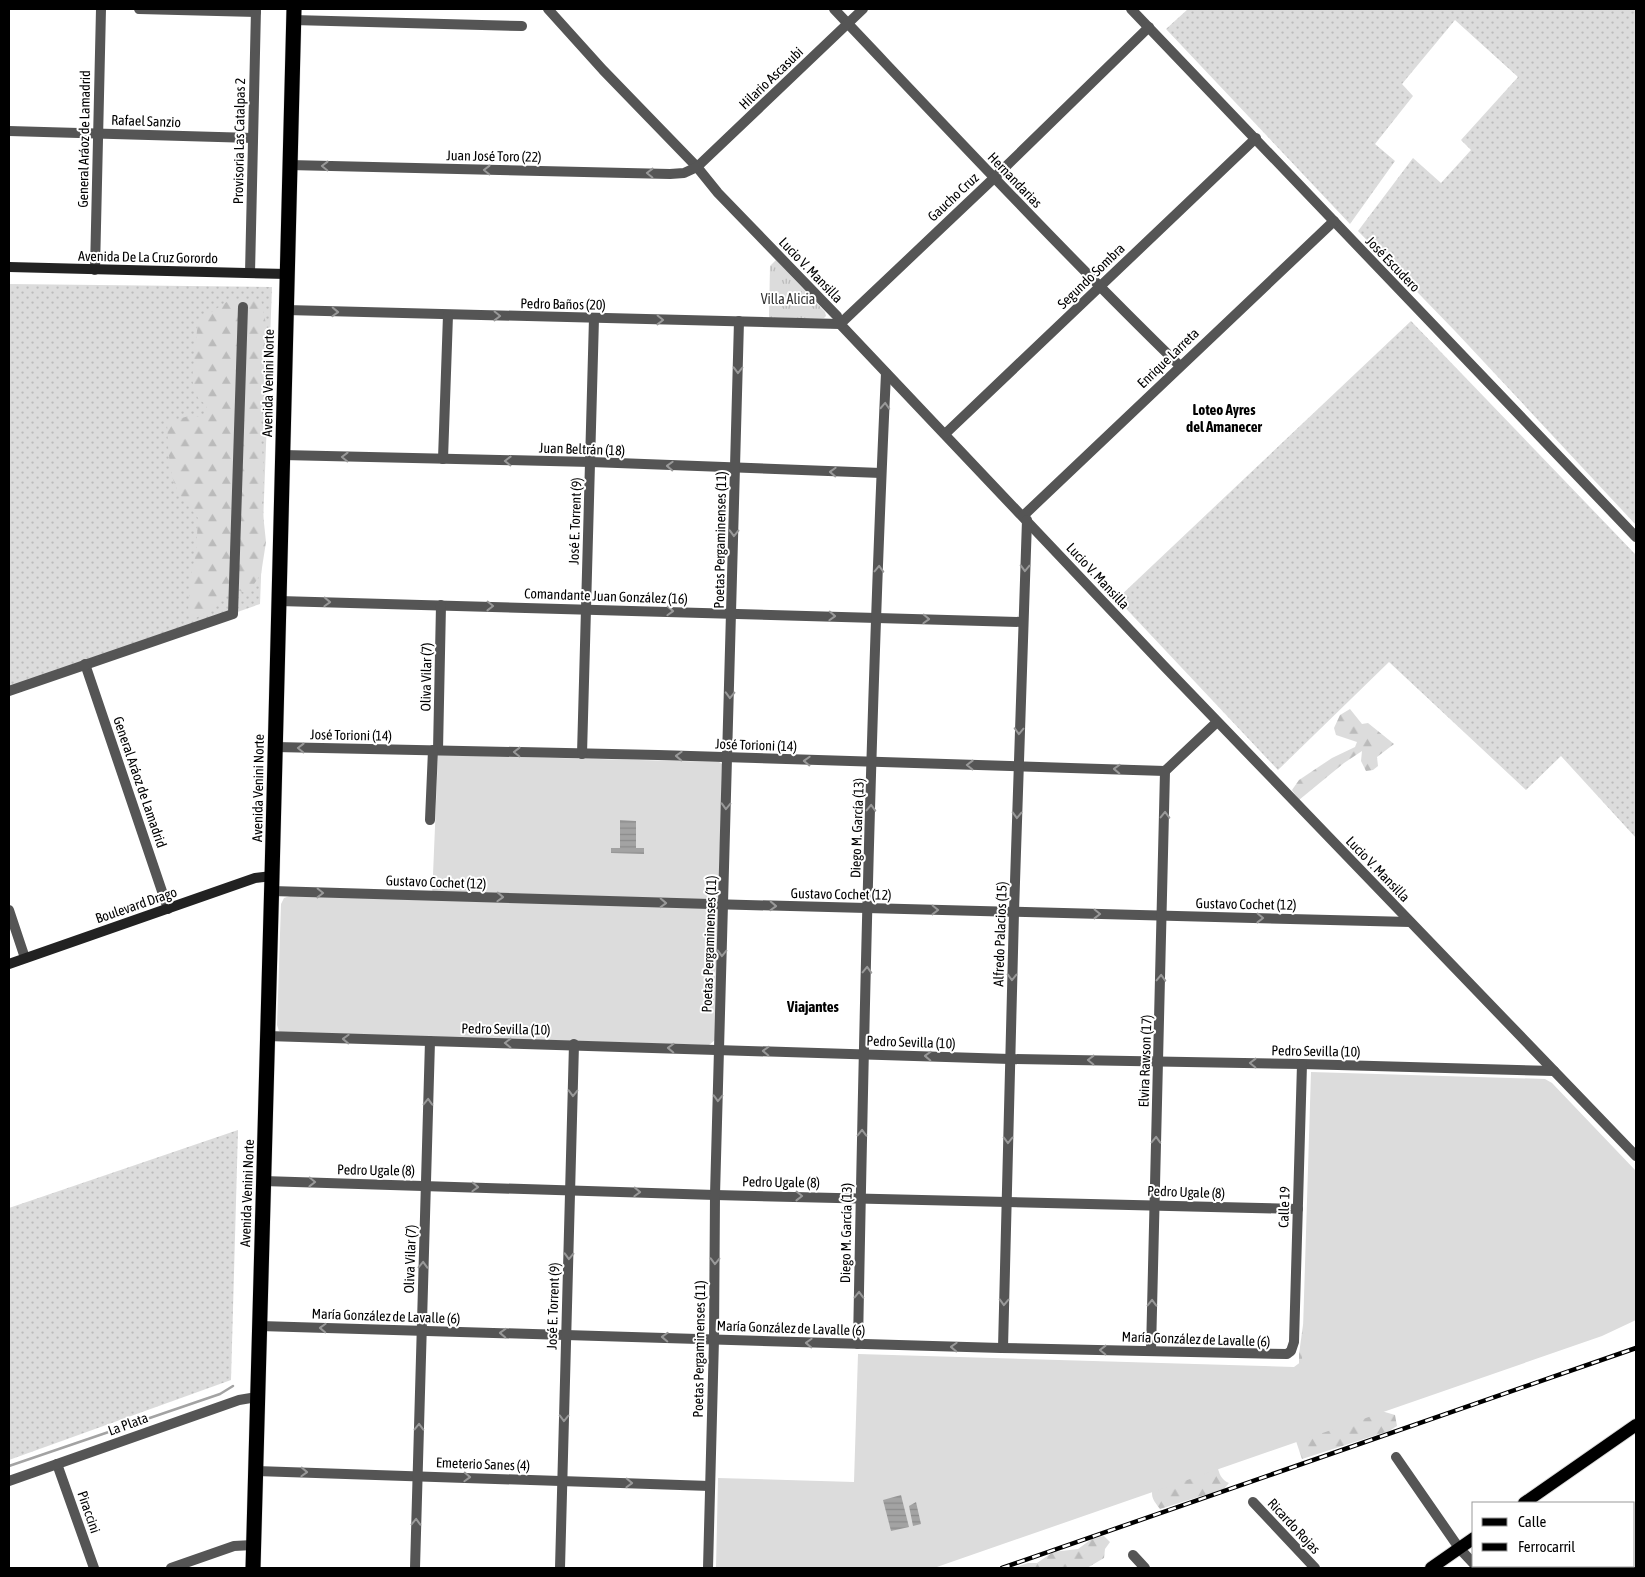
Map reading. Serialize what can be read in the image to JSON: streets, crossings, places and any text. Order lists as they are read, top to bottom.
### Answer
{
  "streets": {
    "highway": ["Avenida Venini Norte"],
    "main road": ["Avenida De La Cruz Gorordo", "Boulevard Drago"],
    "street": [
      "Hilario Ascasubi",
      "Rafael Sanzio",
      "General Aráoz de Lamadrid",
      "Provisoria Las Catalpas 2",
      "Juan José Toro (22)",
      "Hernandarias",
      "Gaucho Cruz",
      "José Escudero",
      "Lucio V. Mansilla",
      "Segundo Sombra",
      "Pedro Baños (20)",
      "Enrique Larreta",
      "Juan Beltrán (18)",
      "José E. Torrent (9)",
      "Poetas Pergaminenses (11)",
      "Comandante Juan González (16)",
      "Oliva Vilar (7)",
      "José Torioni (14)",
      "Diego M. García (13)",
      "Gustavo Cochet (12)",
      "Alfredo Palacios (15)",
      "Pedro Sevilla (10)",
      "Elvira Rawson (17)",
      "Pedro Ugale (8)",
      "Calle 19",
      "María González de Lavalle (6)",
      "La Plata",
      "Emeterio Sanes (4)",
      "Piraccini",
      "Ricardo Rojas"
    ]
  },
  "crossings": [
    ["Hilario Ascasubi", "Juan José Toro (22)"],
    ["Hilario Ascasubi", "Hernandarias"],
    ["Hilario Ascasubi", "Lucio V. Mansilla"],
    ["Rafael Sanzio", "General Aráoz de Lamadrid"],
    ["Rafael Sanzio", "Provisoria Las Catalpas 2"],
    ["General Aráoz de Lamadrid", "Avenida De La Cruz Gorordo"],
    ["General Aráoz de Lamadrid", "Boulevard Drago"],
    ["Provisoria Las Catalpas 2", "Avenida De La Cruz Gorordo"],
    ["Juan José Toro (22)", "Lucio V. Mansilla"],
    ["Juan José Toro (22)", "Avenida Venini Norte"],
    ["Hernandarias", "Gaucho Cruz"],
    ["Hernandarias", "Segundo Sombra"],
    ["Hernandarias", "Enrique Larreta"],
    ["Gaucho Cruz", "José Escudero"],
    ["Gaucho Cruz", "Lucio V. Mansilla"],
    ["Gaucho Cruz", "Pedro Baños (20)"],
    ["Avenida De La Cruz Gorordo", "Avenida Venini Norte"],
    ["José Escudero", "Segundo Sombra"],
    ["José Escudero", "Enrique Larreta"],
    ["Lucio V. Mansilla", "Segundo Sombra"],
    ["Lucio V. Mansilla", "Pedro Baños (20)"],
    ["Lucio V. Mansilla", "Enrique Larreta"],
    ["Lucio V. Mansilla", "Diego M. García (13)"],
    ["Lucio V. Mansilla", "Gustavo Cochet (12)"],
    ["Lucio V. Mansilla", "Alfredo Palacios (15)"],
    ["Lucio V. Mansilla", "Pedro Sevilla (10)"],
    ["Pedro Baños (20)", "Avenida Venini Norte"],
    ["Pedro Baños (20)", "José E. Torrent (9)"],
    ["Pedro Baños (20)", "Poetas Pergaminenses (11)"],
    ["Enrique Larreta", "Alfredo Palacios (15)"],
    ["Avenida Venini Norte", "Juan Beltrán (18)"],
    ["Avenida Venini Norte", "Comandante Juan González (16)"],
    ["Avenida Venini Norte", "José Torioni (14)"],
    ["Avenida Venini Norte", "Gustavo Cochet (12)"],
    ["Avenida Venini Norte", "Boulevard Drago"],
    ["Avenida Venini Norte", "Pedro Sevilla (10)"],
    ["Avenida Venini Norte", "Pedro Ugale (8)"],
    ["Avenida Venini Norte", "María González de Lavalle (6)"],
    ["Avenida Venini Norte", "La Plata"],
    ["Avenida Venini Norte", "Emeterio Sanes (4)"],
    ["Juan Beltrán (18)", "José E. Torrent (9)"],
    ["Juan Beltrán (18)", "Poetas Pergaminenses (11)"],
    ["Juan Beltrán (18)", "Diego M. García (13)"],
    ["José E. Torrent (9)", "Comandante Juan González (16)"],
    ["José E. Torrent (9)", "José Torioni (14)"],
    ["José E. Torrent (9)", "Pedro Sevilla (10)"],
    ["José E. Torrent (9)", "Pedro Ugale (8)"],
    ["José E. Torrent (9)", "María González de Lavalle (6)"],
    ["José E. Torrent (9)", "Emeterio Sanes (4)"],
    ["Poetas Pergaminenses (11)", "Comandante Juan González (16)"],
    ["Poetas Pergaminenses (11)", "José Torioni (14)"],
    ["Poetas Pergaminenses (11)", "Gustavo Cochet (12)"],
    ["Poetas Pergaminenses (11)", "Pedro Sevilla (10)"],
    ["Poetas Pergaminenses (11)", "Pedro Ugale (8)"],
    ["Poetas Pergaminenses (11)", "María González de Lavalle (6)"],
    ["Poetas Pergaminenses (11)", "Emeterio Sanes (4)"],
    ["Comandante Juan González (16)", "Oliva Vilar (7)"],
    ["Comandante Juan González (16)", "Diego M. García (13)"],
    ["Comandante Juan González (16)", "Alfredo Palacios (15)"],
    ["Oliva Vilar (7)", "José Torioni (14)"],
    ["Oliva Vilar (7)", "Pedro Sevilla (10)"],
    ["Oliva Vilar (7)", "Pedro Ugale (8)"],
    ["Oliva Vilar (7)", "María González de Lavalle (6)"],
    ["Oliva Vilar (7)", "Emeterio Sanes (4)"],
    ["José Torioni (14)", "Diego M. García (13)"],
    ["José Torioni (14)", "Alfredo Palacios (15)"],
    ["José Torioni (14)", "Elvira Rawson (17)"],
    ["Diego M. García (13)", "Gustavo Cochet (12)"],
    ["Diego M. García (13)", "Pedro Sevilla (10)"],
    ["Diego M. García (13)", "Pedro Ugale (8)"],
    ["Diego M. García (13)", "María González de Lavalle (6)"],
    ["Gustavo Cochet (12)", "Boulevard Drago"],
    ["Gustavo Cochet (12)", "Alfredo Palacios (15)"],
    ["Gustavo Cochet (12)", "Elvira Rawson (17)"],
    ["Alfredo Palacios (15)", "Pedro Sevilla (10)"],
    ["Alfredo Palacios (15)", "Pedro Ugale (8)"],
    ["Alfredo Palacios (15)", "María González de Lavalle (6)"],
    ["Pedro Sevilla (10)", "Elvira Rawson (17)"],
    ["Pedro Sevilla (10)", "Calle 19"],
    ["Elvira Rawson (17)", "Pedro Ugale (8)"],
    ["Elvira Rawson (17)", "María González de Lavalle (6)"],
    ["Pedro Ugale (8)", "Calle 19"],
    ["Calle 19", "María González de Lavalle (6)"],
    ["La Plata", "Piraccini"]
  ],
  "one_way": [
    "Juan José Toro (22)",
    "Pedro Baños (20)",
    "Juan Beltrán (18)",
    "José E. Torrent (9)",
    "Poetas Pergaminenses (11)",
    "Comandante Juan González (16)",
    "Oliva Vilar (7)",
    "José Torioni (14)",
    "Diego M. García (13)",
    "Gustavo Cochet (12)",
    "Alfredo Palacios (15)",
    "Pedro Sevilla (10)",
    "Elvira Rawson (17)",
    "Pedro Ugale (8)",
    "María González de Lavalle (6)",
    "Emeterio Sanes (4)"
  ],
  "districts": ["Loteo Ayres del Amanecer", "Viajantes"],
  "parks": ["Villa Alicia"],
  "legend": ["Calle", "Ferrocarril"]
}
